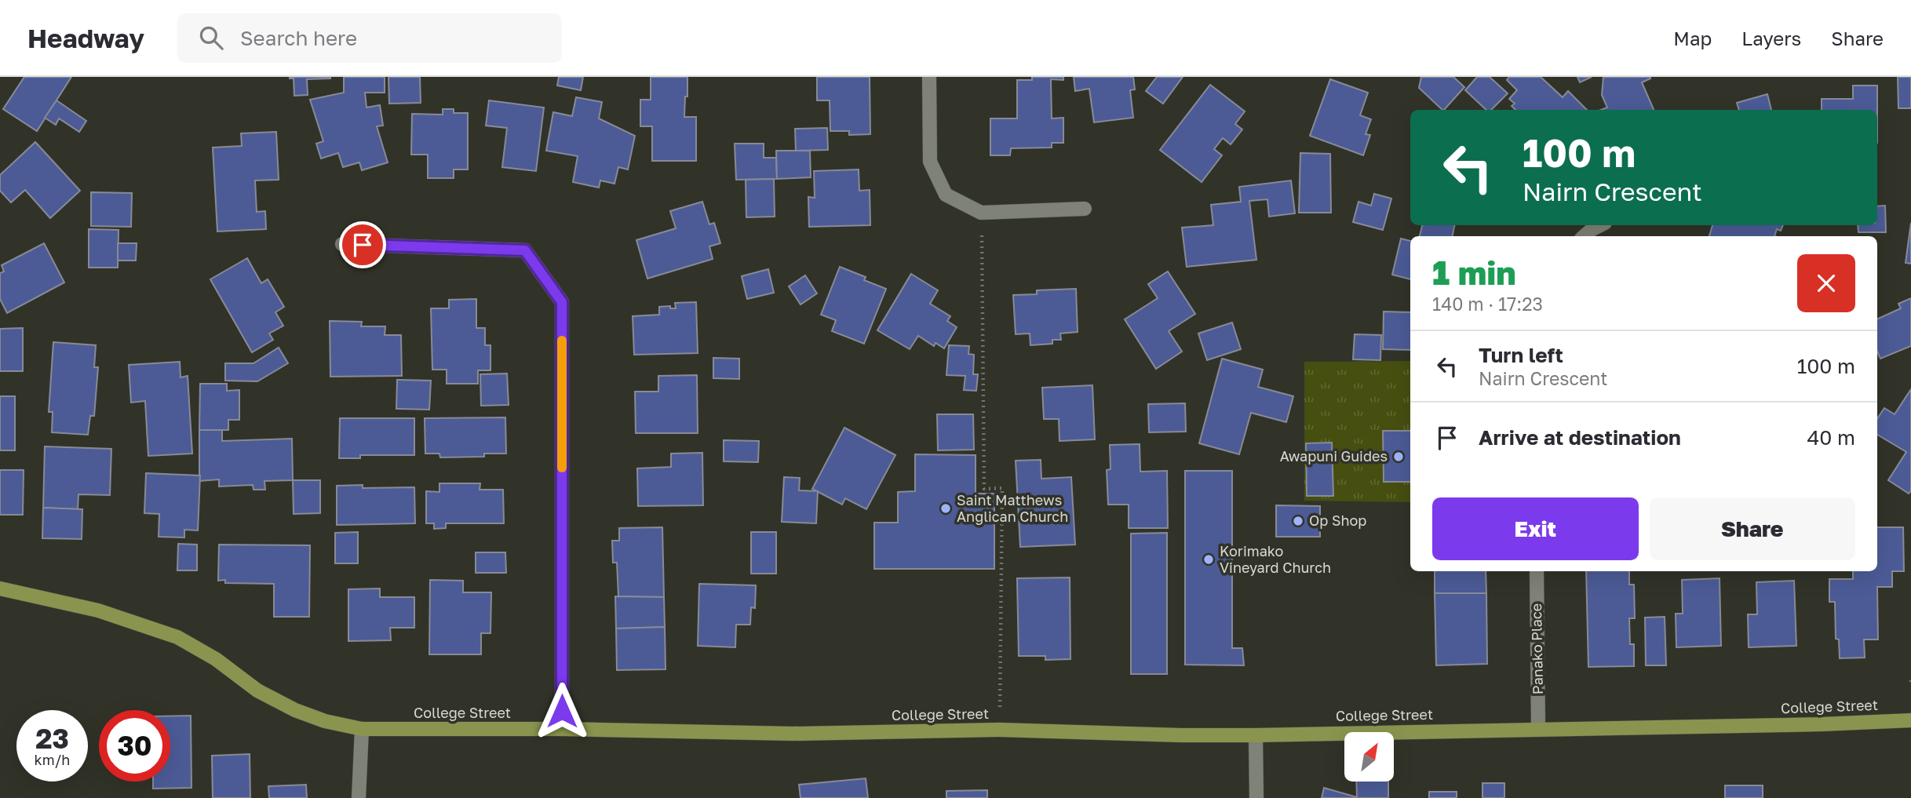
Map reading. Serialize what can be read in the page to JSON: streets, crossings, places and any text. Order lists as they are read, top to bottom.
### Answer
{
  "streets": {
    "main road": ["College Street"],
    "street": ["Panako Place"]
  },
  "crossings": [
    ["Panako Place", "College Street"]
  ],
  "places": [
    "Awapuni Guides",
    "Saint Matthews Anglican Church",
    "Op Shop",
    "Korimako Vineyard Church"
  ],
  "north": "top right",
  "page": {
    "header": "Headway",
    "search": "Search here",
    "nav": ["Map", "Layers", "Share"],
    "turn": ["100 m", "Nairn Crescent"],
    "heading": ["1 min", "140 m · 17:23"],
    "list": [
      {
        "name": "Turn left",
        "note": "Nairn Crescent",
        "value": "100 m"
      },
      {
        "name": "Arrive at destination",
        "value": "40 m"
      }
    ],
    "buttons": ["Exit", "Share"],
    "speed": "23 km/h",
    "limit": "30"
  }
}
